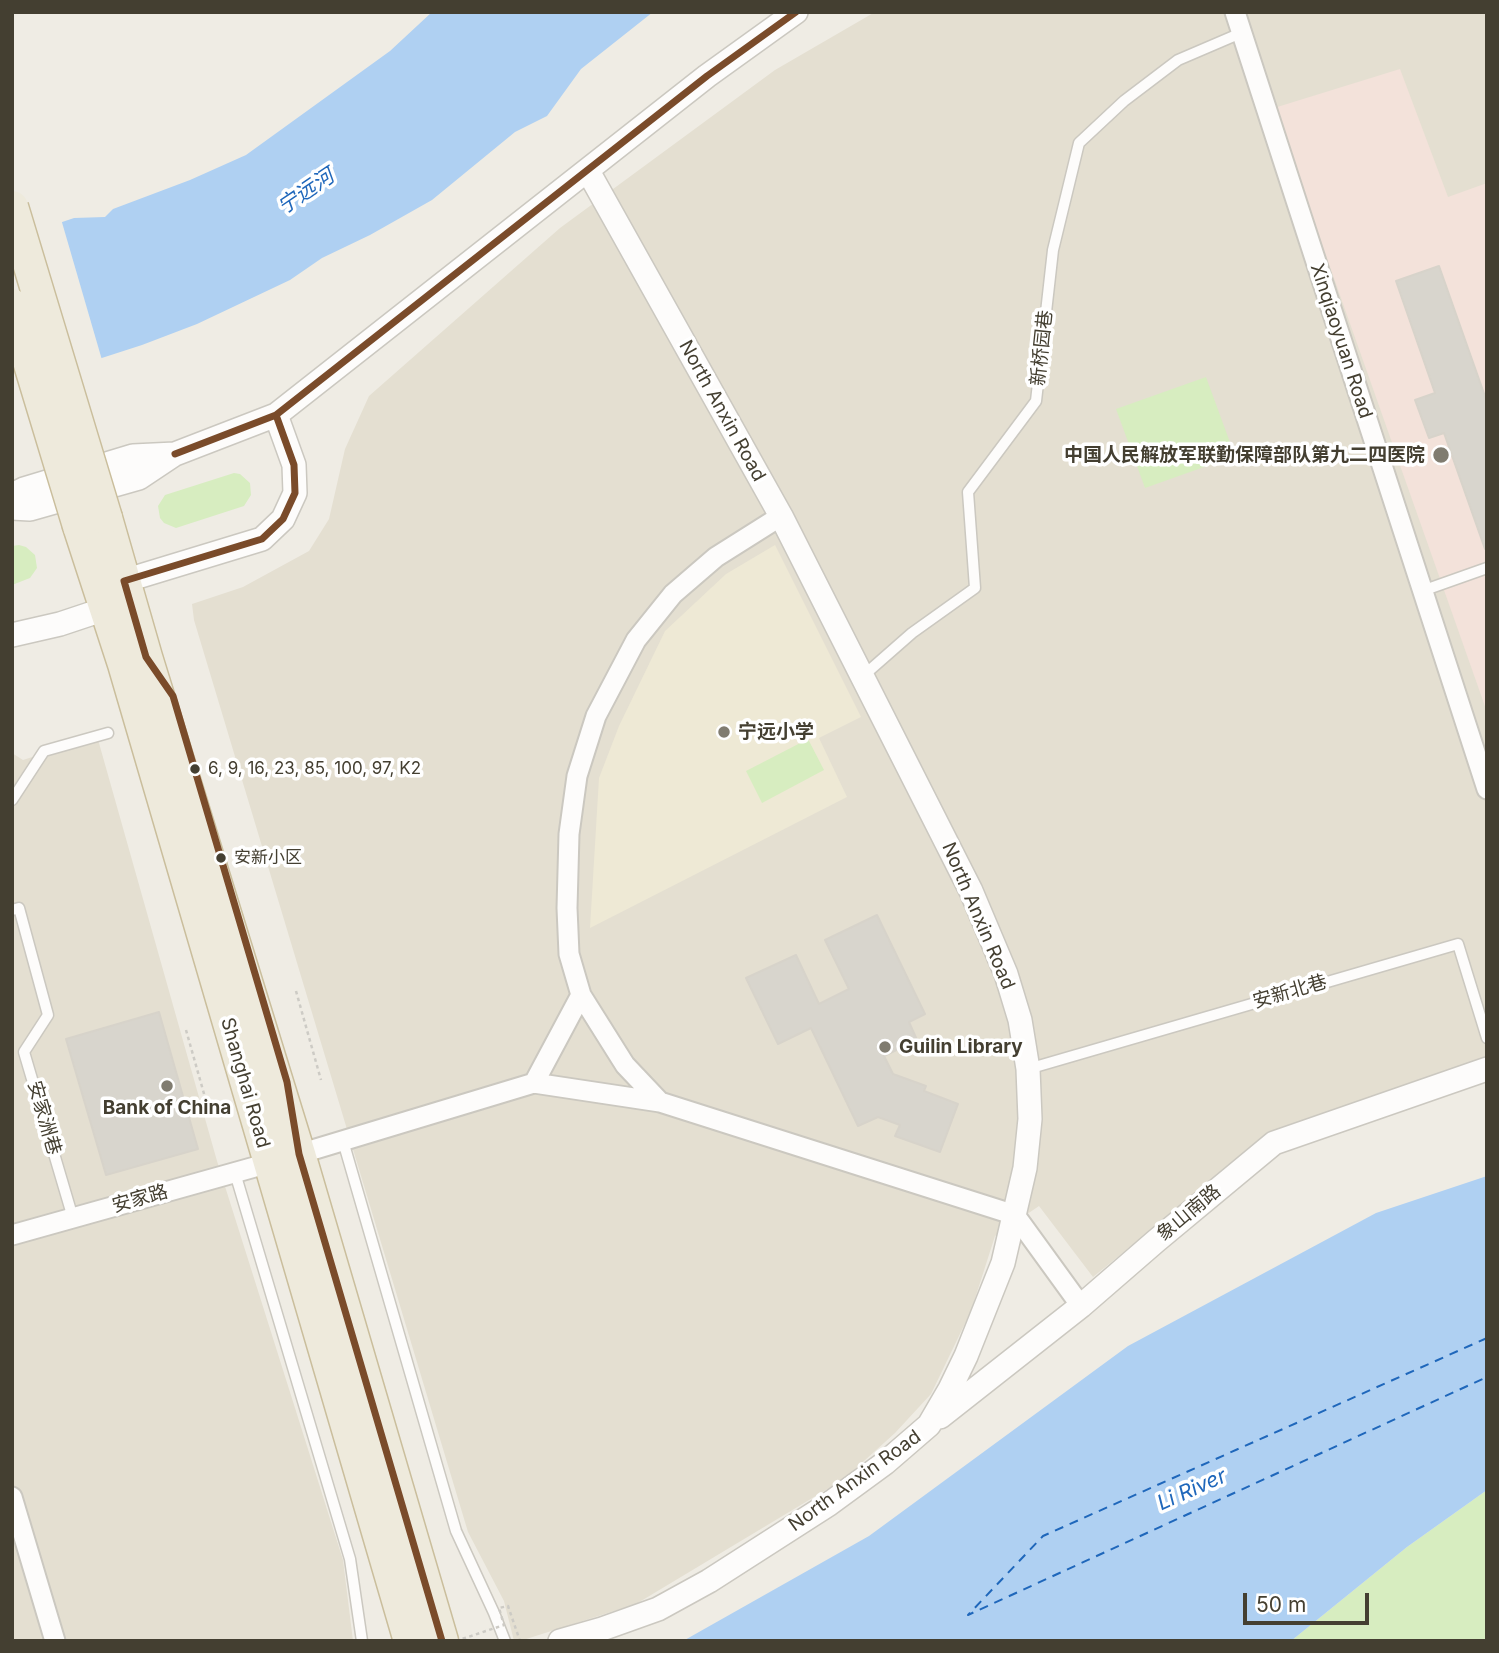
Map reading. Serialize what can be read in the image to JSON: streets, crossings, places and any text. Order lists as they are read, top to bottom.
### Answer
{
  "streets": {
    "highway": ["Shanghai Road"],
    "street": [
      "Xinqiaoyuan Road",
      "North Anxin Road",
      "安家路",
      "象山南路"
    ],
    "lane": ["新桥园巷", "安新北巷", "安家洲巷"]
  },
  "crossings": [
    ["Xinqiaoyuan Road", "新桥园巷"],
    ["新桥园巷", "North Anxin Road"],
    ["North Anxin Road", "安新北巷"],
    ["North Anxin Road", "象山南路"],
    ["Shanghai Road", "安家路"],
    ["安家洲巷", "安家路"]
  ],
  "water": ["宁远河", "Li River"],
  "places": [
    "中国人民解放军联勤保障部队第九二四医院",
    "宁远小学",
    "6, 9, 16, 23, 85, 100, 97, K2",
    "安新小区",
    "Guilin Library",
    "Bank of China"
  ],
  "scale_bar": "50 m"
}
